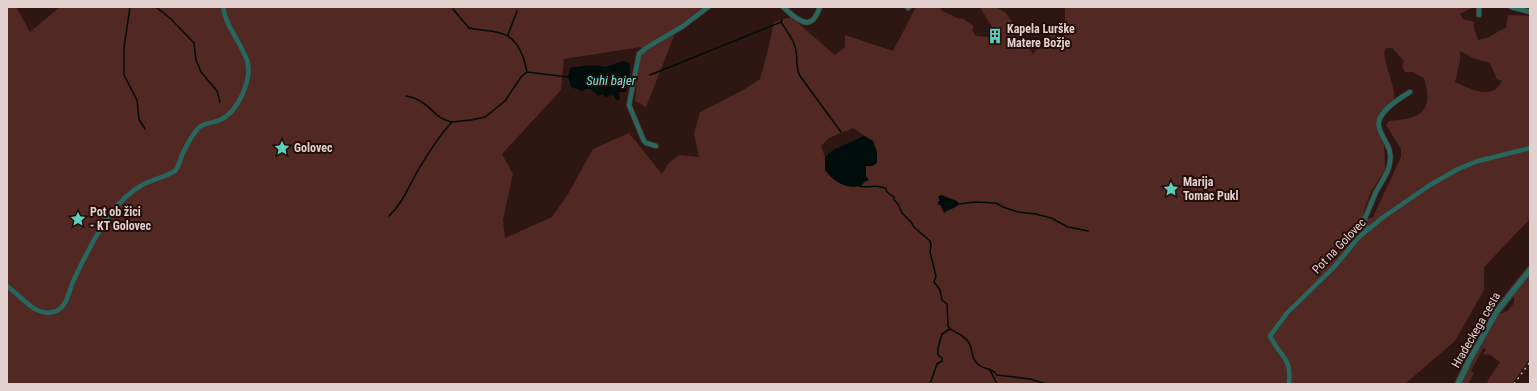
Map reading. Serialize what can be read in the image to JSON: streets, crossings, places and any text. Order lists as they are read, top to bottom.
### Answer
{
  "streets": {
    "street": ["Pot na Golovec", "Hradeckega cesta"]
  },
  "water": ["Suhi bajer"],
  "places": {
    "building": ["Kapela Lurške Matere Božje"],
    "place": ["Golovec", "Marija Tomac Pukl", "Pot ob žici - KT Golovec"]
  }
}
